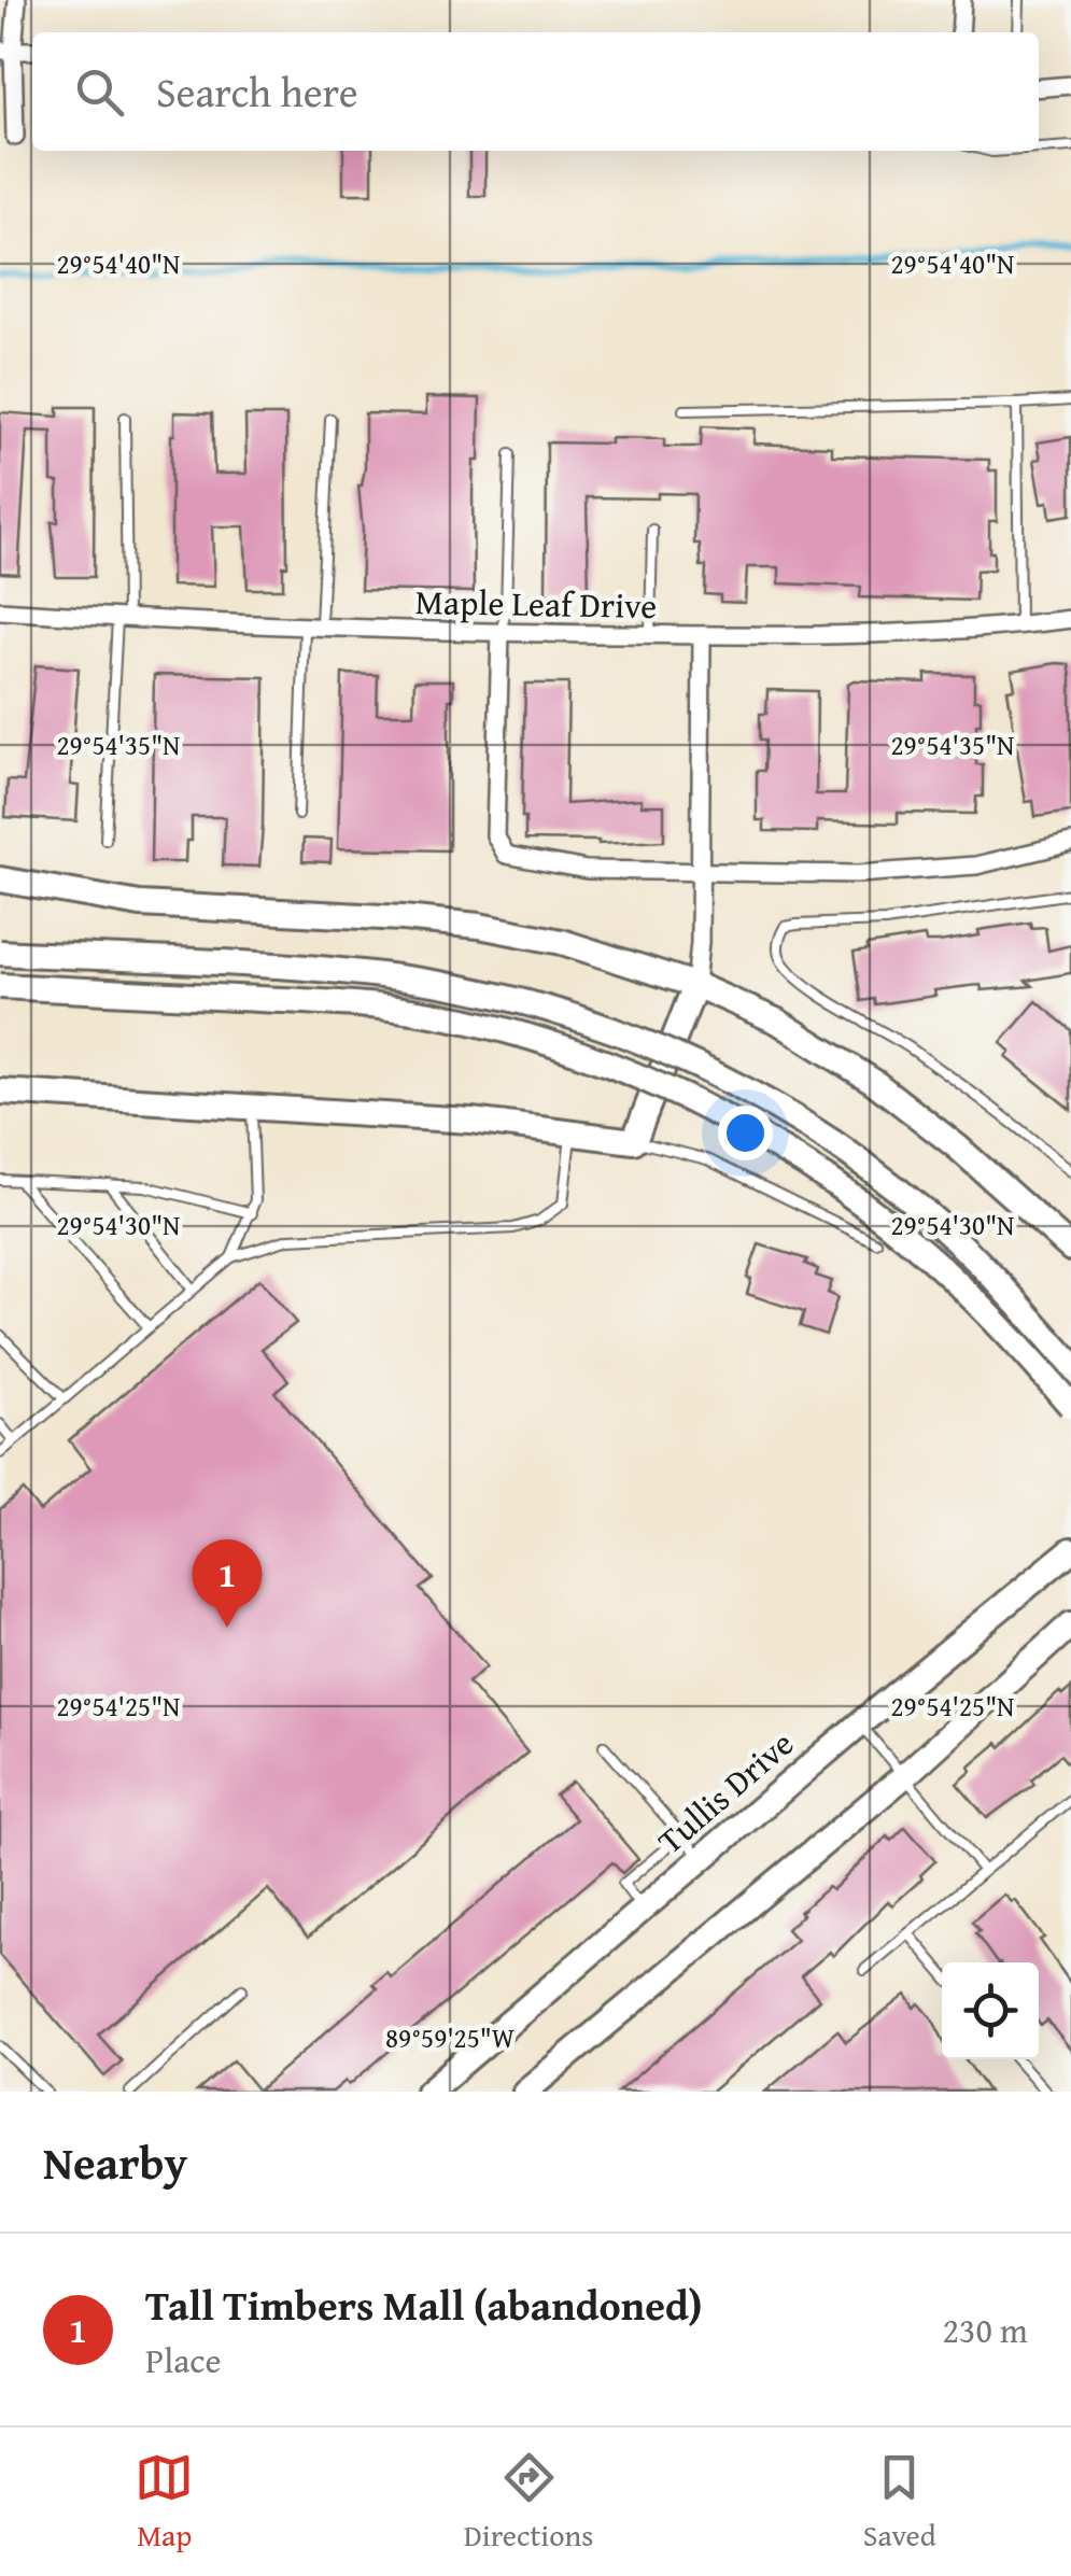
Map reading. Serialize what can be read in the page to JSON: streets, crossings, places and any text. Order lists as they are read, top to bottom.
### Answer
{
  "streets": {
    "street": ["Maple Leaf Drive", "Tullis Drive"]
  },
  "page": {
    "search": "Search here",
    "pins": "1",
    "heading": "Nearby",
    "list": [
      {
        "mark": "1",
        "name": "Tall Timbers Mall (abandoned)",
        "note": "Place",
        "value": "230 m"
      }
    ],
    "nav": ["Map", "Directions", "Saved"]
  },
  "coordinates": [
    "29°54'40\"N",
    "29°54'35\"N",
    "29°54'30\"N",
    "29°54'25\"N",
    "89°59'25\"W"
  ]
}
